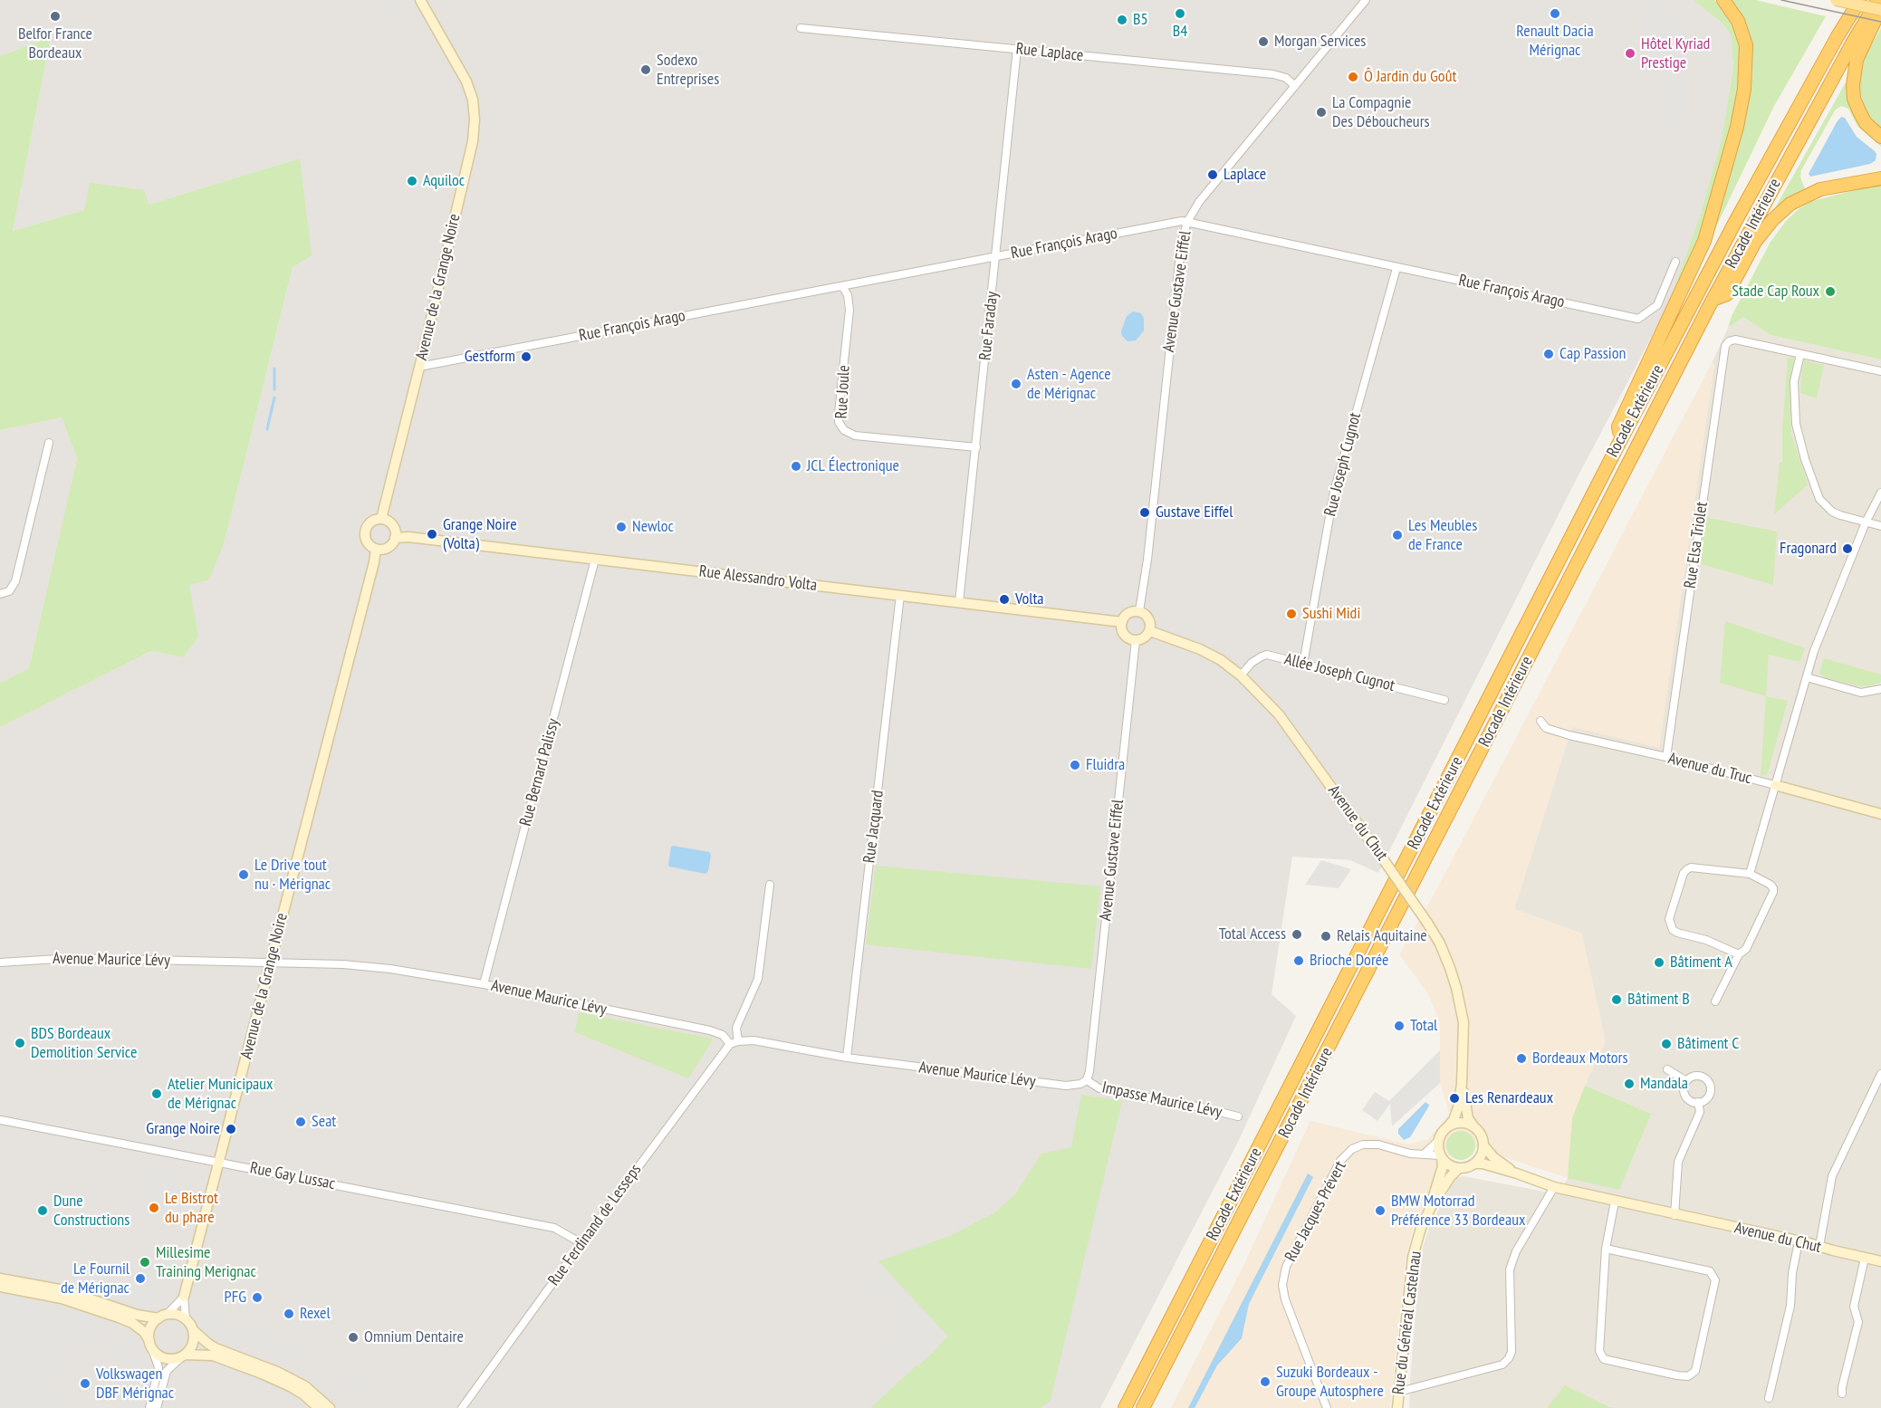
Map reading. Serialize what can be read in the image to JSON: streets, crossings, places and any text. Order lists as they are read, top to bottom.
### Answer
{
  "streets": {
    "highway": ["Rocade Intérieure", "Rocade Extérieure"],
    "street": [
      "Rue Laplace",
      "Rue François Arago",
      "Avenue de la Grange Noire",
      "Avenue Gustave Eiffel",
      "Rue Faraday",
      "Rue Joule",
      "Rue Joseph Cugnot",
      "Rue Elsa Triolet",
      "Rue Alessandro Volta",
      "Allée Joseph Cugnot",
      "Avenue du Truc",
      "Rue Bernard Palissy",
      "Avenue du Chut",
      "Rue Jacquard",
      "Avenue Maurice Lévy",
      "Impasse Maurice Lévy",
      "Rue Gay Lussac",
      "Rue Jacques Prévert",
      "Rue Ferdinand de Lesseps",
      "Rue du Général Castelnau"
    ]
  },
  "crossings": [
    ["Rue Laplace", "Avenue Gustave Eiffel"],
    ["Rue Laplace", "Rue Faraday"],
    ["Rue François Arago", "Avenue de la Grange Noire"],
    ["Rue François Arago", "Avenue Gustave Eiffel"],
    ["Rue François Arago", "Rue Faraday"],
    ["Rue François Arago", "Rue Joule"],
    ["Rue François Arago", "Rue Joseph Cugnot"],
    ["Avenue de la Grange Noire", "Rue Alessandro Volta"],
    ["Avenue de la Grange Noire", "Avenue Maurice Lévy"],
    ["Avenue de la Grange Noire", "Rue Gay Lussac"],
    ["Avenue Gustave Eiffel", "Rue Alessandro Volta"],
    ["Avenue Gustave Eiffel", "Avenue du Chut"],
    ["Avenue Gustave Eiffel", "Avenue Maurice Lévy"],
    ["Avenue Gustave Eiffel", "Impasse Maurice Lévy"],
    ["Rue Faraday", "Rue Joule"],
    ["Rue Faraday", "Rue Alessandro Volta"],
    ["Rue Joseph Cugnot", "Allée Joseph Cugnot"],
    ["Rue Elsa Triolet", "Avenue du Truc"],
    ["Rue Alessandro Volta", "Rue Bernard Palissy"],
    ["Rue Alessandro Volta", "Avenue du Chut"],
    ["Rue Alessandro Volta", "Rue Jacquard"],
    ["Allée Joseph Cugnot", "Avenue du Chut"],
    ["Rue Bernard Palissy", "Avenue Maurice Lévy"],
    ["Avenue du Chut", "Rue Jacques Prévert"],
    ["Avenue du Chut", "Rue du Général Castelnau"],
    ["Rue Jacquard", "Avenue Maurice Lévy"],
    ["Avenue Maurice Lévy", "Impasse Maurice Lévy"],
    ["Avenue Maurice Lévy", "Rue Ferdinand de Lesseps"],
    ["Rue Gay Lussac", "Rue Ferdinand de Lesseps"],
    ["Rue Jacques Prévert", "Rue du Général Castelnau"]
  ],
  "places": [
    "B4",
    "Renault Dacia Mérignac",
    "Belfor France Bordeaux",
    "B5",
    "Morgan Services",
    "Hôtel Kyriad Prestige",
    "Sodexo Entreprises",
    "Ô Jardin du Goût",
    "La Compagnie Des Déboucheurs",
    "Laplace",
    "Aquiloc",
    "Stade Cap Roux",
    "Cap Passion",
    "Gestform",
    "Asten - Agence de Mérignac",
    "JCL Électronique",
    "Gustave Eiffel",
    "Newloc",
    "Grange Noire (Volta)",
    "Les Meubles de France",
    "Fragonard",
    "Volta",
    "Sushi Midi",
    "Fluidra",
    "Le Drive tout nu · Mérignac",
    "Total Access",
    "Relais Aquitaine",
    "Brioche Dorée",
    "Bâtiment A",
    "Bâtiment B",
    "Total",
    "BDS Bordeaux Demolition Service",
    "Bâtiment C",
    "Bordeaux Motors",
    "Mandala",
    "Atelier Municipaux de Mérignac",
    "Les Renardeaux",
    "Seat",
    "Grange Noire",
    "Le Bistrot du phare",
    "Dune Constructions",
    "BMW Motorrad Préférence 33 Bordeaux",
    "Millesime Training Merignac",
    "Le Fournil de Mérignac",
    "PFG",
    "Rexel",
    "Omnium Dentaire",
    "Suzuki Bordeaux - Groupe Autosphere",
    "Volkswagen DBF Mérignac"
  ]
}
